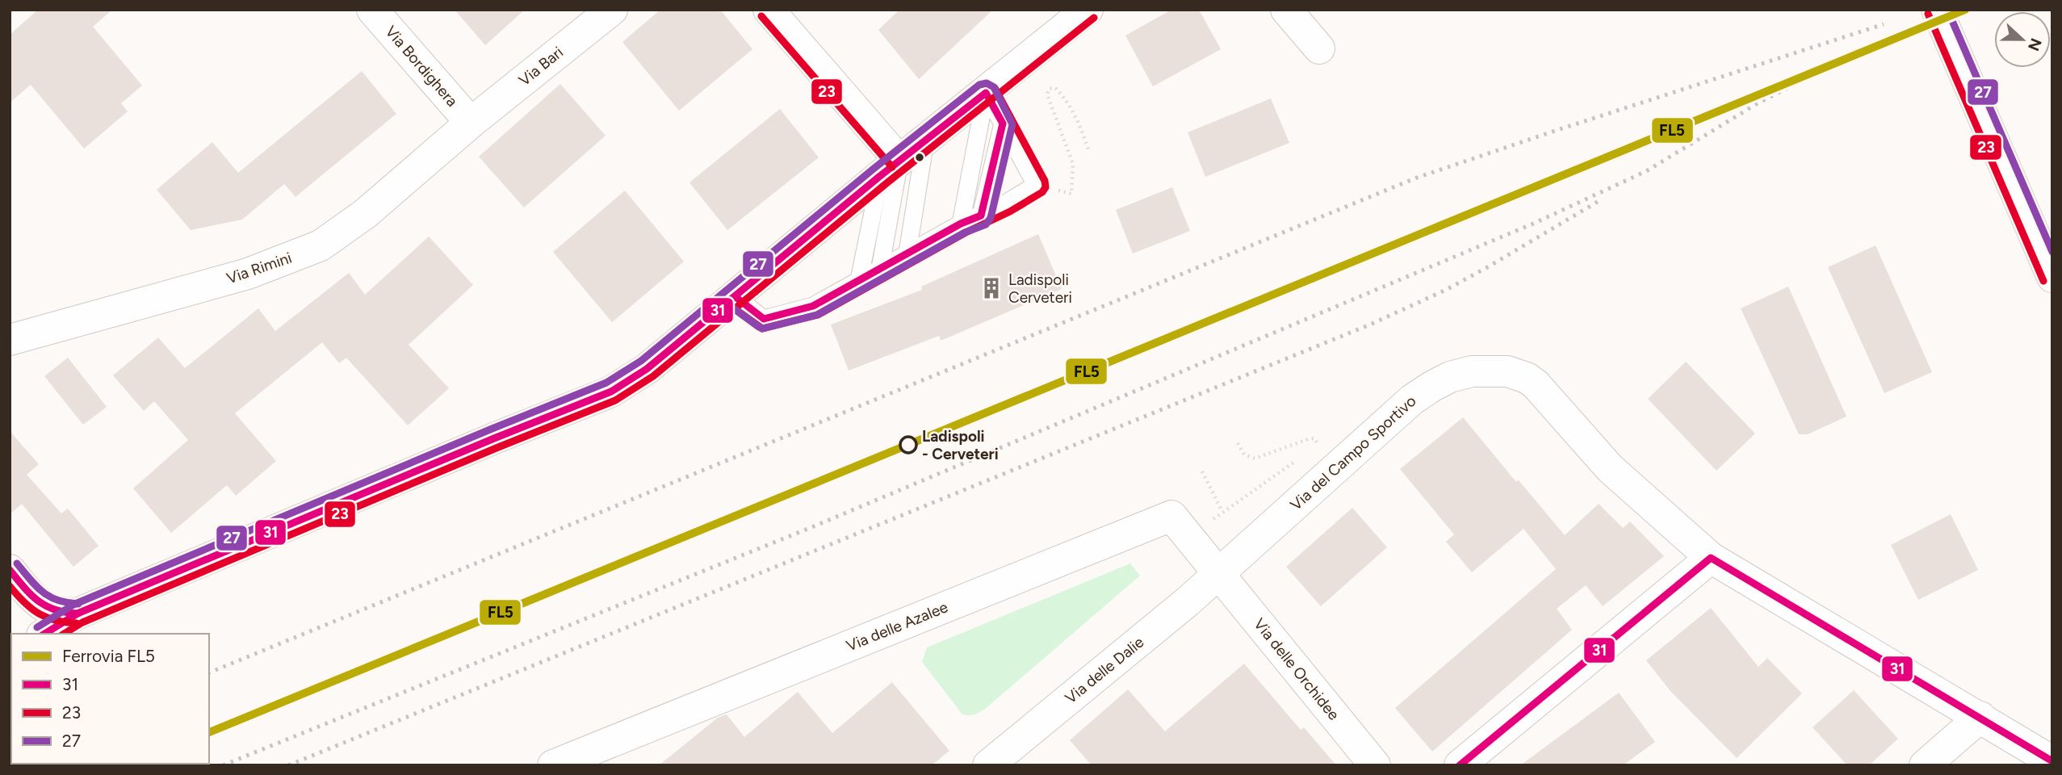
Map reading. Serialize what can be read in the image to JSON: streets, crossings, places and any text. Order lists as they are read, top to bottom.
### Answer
{
  "streets": {
    "street": [
      "Via Bordighera",
      "Via Bari",
      "Via Rimini",
      "Via del Campo Sportivo",
      "Via delle Azalee",
      "Via delle Orchidee",
      "Via delle Dalie"
    ]
  },
  "crossings": [
    ["Via Bordighera", "Via Bari"],
    ["Via Bordighera", "Via Rimini"],
    ["Via Bari", "Via Rimini"],
    ["Via del Campo Sportivo", "Via delle Azalee"],
    ["Via del Campo Sportivo", "Via delle Orchidee"],
    ["Via del Campo Sportivo", "Via delle Dalie"],
    ["Via delle Azalee", "Via delle Orchidee"],
    ["Via delle Azalee", "Via delle Dalie"],
    ["Via delle Orchidee", "Via delle Dalie"]
  ],
  "places": {
    "building": ["Ladispoli Cerveteri"],
    "other": ["Ladispoli - Cerveteri"]
  },
  "lines": [
    "rail line FL5",
    "transit line 27",
    "transit line 23",
    "transit line 31"
  ],
  "legend": [
    "Ferrovia FL5",
    "31",
    "23",
    "27"
  ],
  "north": "right"
}
